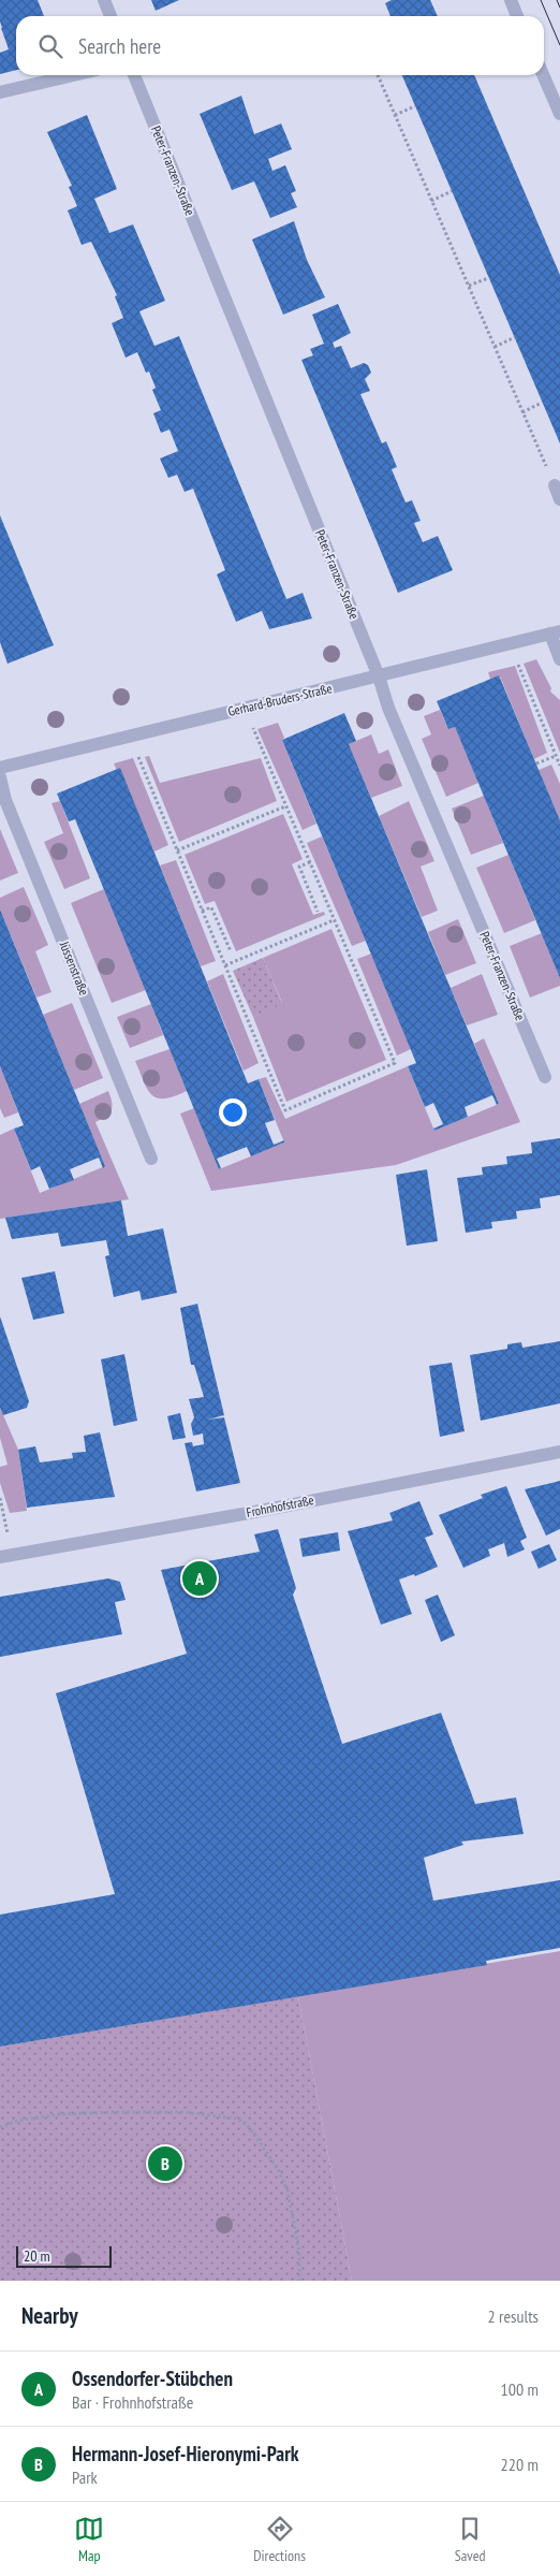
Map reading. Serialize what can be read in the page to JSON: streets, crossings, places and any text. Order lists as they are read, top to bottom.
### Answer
{
  "streets": {
    "street": [
      "Peter-Franzen-Straße",
      "Gerhard-Bruders-Straße",
      "Jüssenstraße",
      "Frohnhofstraße"
    ]
  },
  "crossings": [
    ["Peter-Franzen-Straße", "Gerhard-Bruders-Straße"]
  ],
  "scale_bar": "20 m",
  "page": {
    "search": "Search here",
    "pins": ["A", "B"],
    "scale": "20 m",
    "heading": ["Nearby", "2 results"],
    "list": [
      {
        "mark": "A",
        "name": "Ossendorfer-Stübchen",
        "note": "Bar · Frohnhofstraße",
        "value": "100 m"
      },
      {
        "mark": "B",
        "name": "Hermann-Josef-Hieronymi-Park",
        "note": "Park",
        "value": "220 m"
      }
    ],
    "nav": ["Map", "Directions", "Saved"]
  }
}
